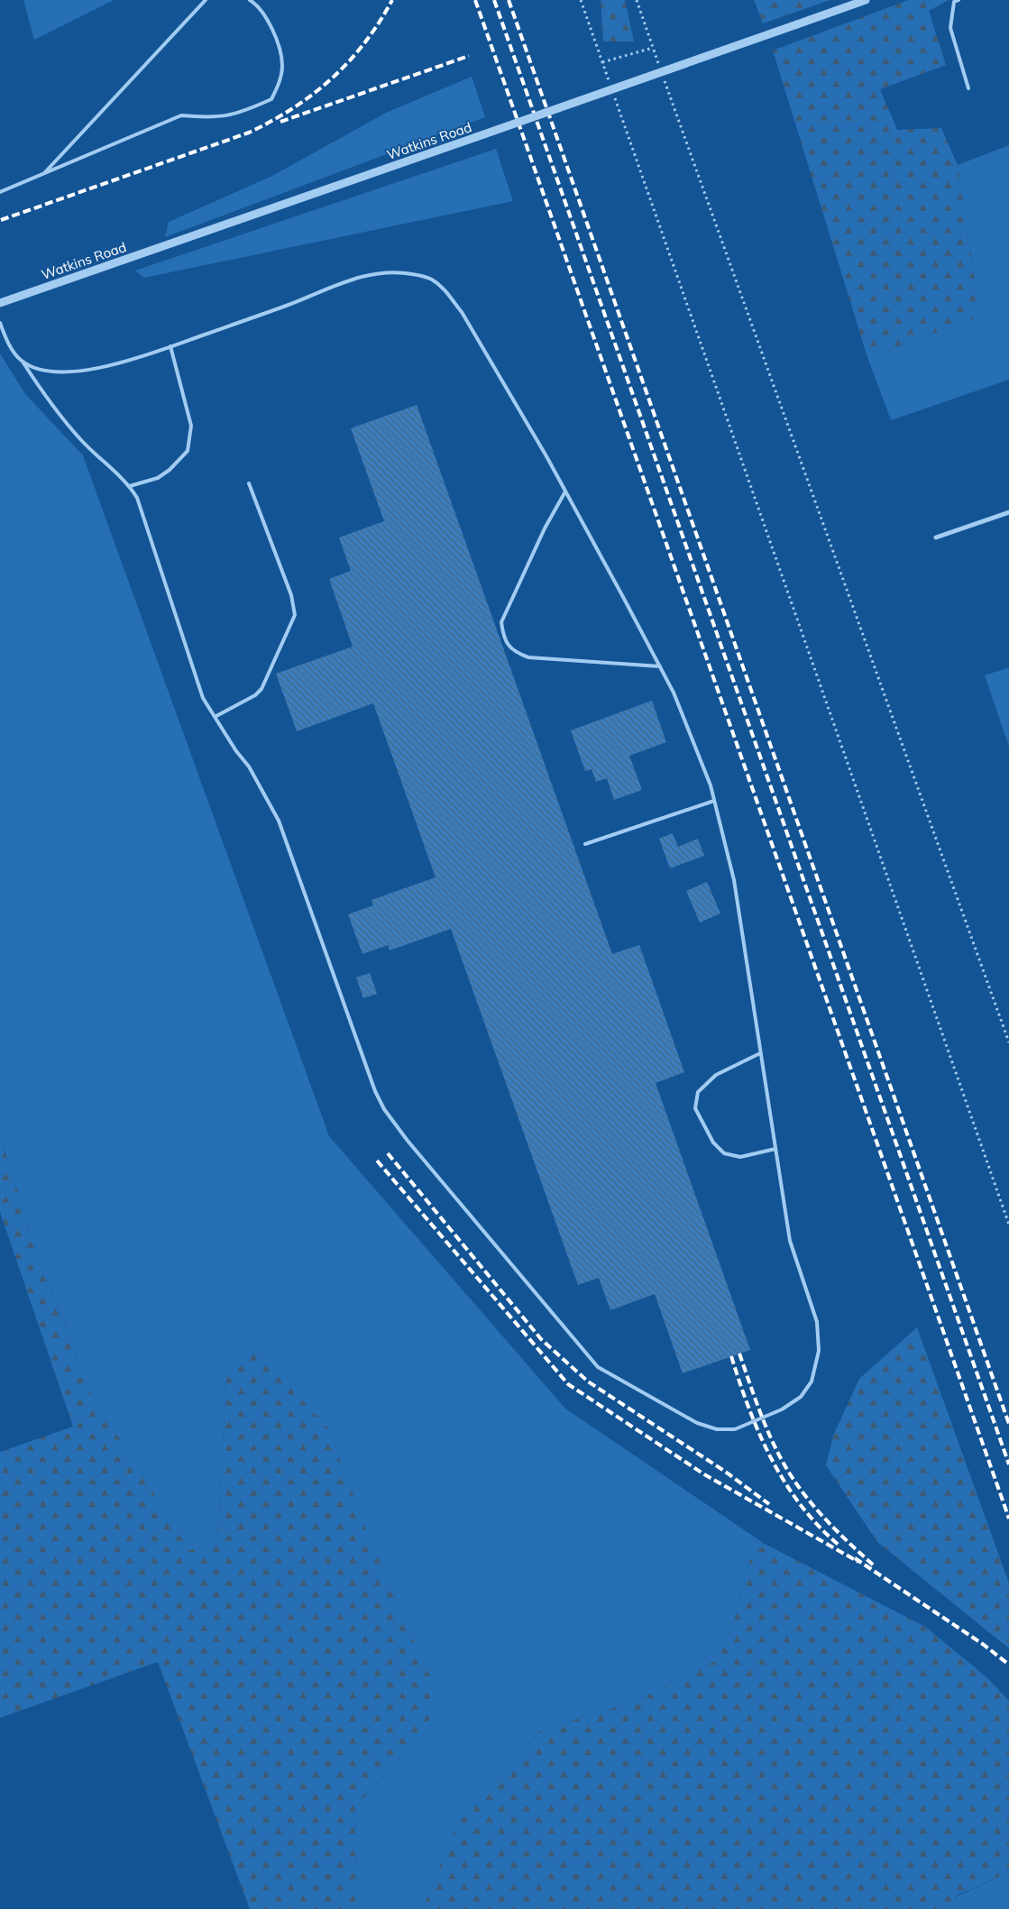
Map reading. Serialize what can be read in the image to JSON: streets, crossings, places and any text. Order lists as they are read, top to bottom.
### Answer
{
  "streets": {
    "street": ["Watkins Road"]
  }
}
